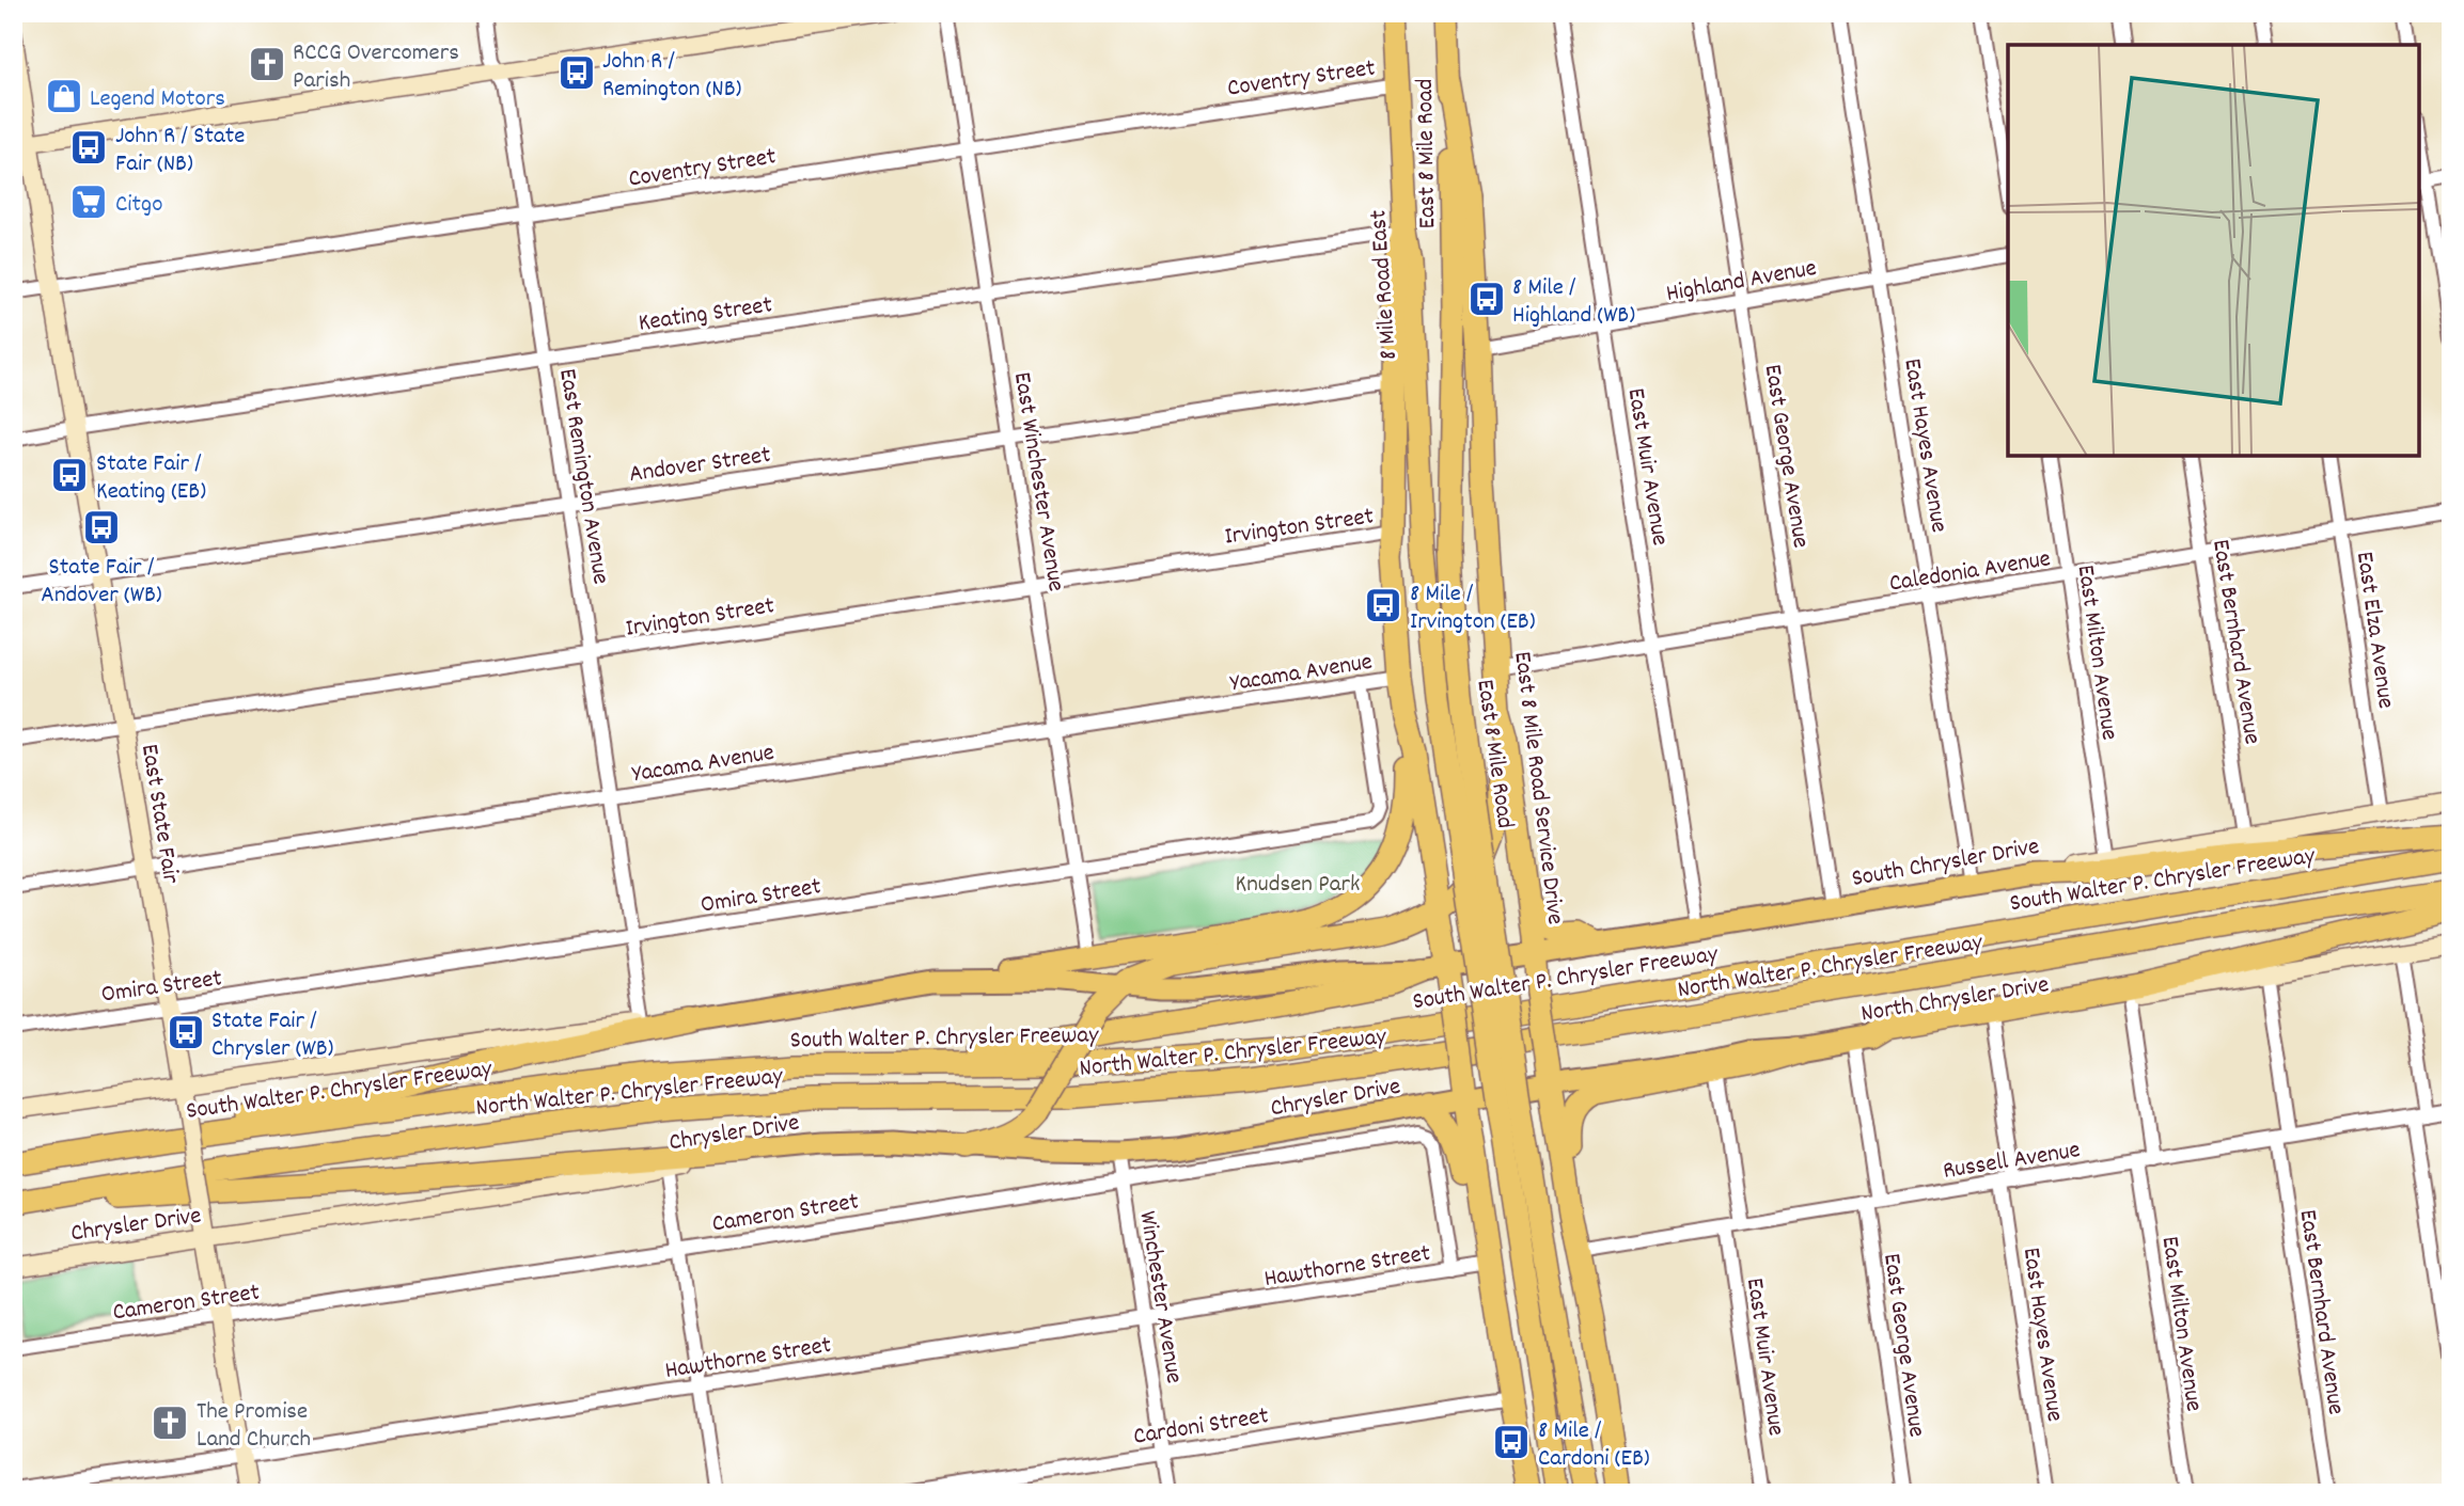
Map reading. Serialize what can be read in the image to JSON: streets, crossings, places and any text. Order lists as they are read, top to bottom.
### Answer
{
  "streets": {
    "highway": [
      "East 8 Mile Road",
      "8 Mile Road East",
      "East 8 Mile Road Service Drive",
      "South Walter P. Chrysler Freeway",
      "North Walter P. Chrysler Freeway"
    ],
    "main road": [
      "East State Fair",
      "South Chrysler Drive",
      "North Chrysler Drive",
      "Chrysler Drive"
    ],
    "street": [
      "Coventry Street",
      "Highland Avenue",
      "Keating Street",
      "East Hayes Avenue",
      "East George Avenue",
      "Andover Street",
      "East Muir Avenue",
      "East Remington Avenue",
      "East Winchester Avenue",
      "Irvington Street",
      "Caledonia Avenue",
      "East Elza Avenue",
      "East Bernhard Avenue",
      "East Milton Avenue",
      "Yacama Avenue",
      "Omira Street",
      "Russell Avenue",
      "Cameron Street",
      "Hawthorne Street",
      "Winchester Avenue",
      "Cardoni Street"
    ]
  },
  "crossings": [
    ["Coventry Street", "8 Mile Road East"],
    ["Coventry Street", "East Remington Avenue"],
    ["Coventry Street", "East Winchester Avenue"],
    ["Coventry Street", "East State Fair"],
    ["East 8 Mile Road", "8 Mile Road East"],
    ["East 8 Mile Road", "East 8 Mile Road Service Drive"],
    ["Highland Avenue", "East Hayes Avenue"],
    ["Highland Avenue", "East George Avenue"],
    ["Highland Avenue", "East Muir Avenue"],
    ["Highland Avenue", "East 8 Mile Road Service Drive"],
    ["8 Mile Road East", "Keating Street"],
    ["Keating Street", "East Remington Avenue"],
    ["Keating Street", "East Winchester Avenue"],
    ["Keating Street", "East State Fair"],
    ["East Hayes Avenue", "Caledonia Avenue"],
    ["East Hayes Avenue", "South Chrysler Drive"],
    ["East Hayes Avenue", "Russell Avenue"],
    ["East George Avenue", "Caledonia Avenue"],
    ["East George Avenue", "South Chrysler Drive"],
    ["East George Avenue", "Russell Avenue"],
    ["Andover Street", "East Remington Avenue"],
    ["Andover Street", "East Winchester Avenue"],
    ["Andover Street", "East State Fair"],
    ["East Muir Avenue", "Caledonia Avenue"],
    ["East Muir Avenue", "South Chrysler Drive"],
    ["East Muir Avenue", "Russell Avenue"],
    ["East Remington Avenue", "Irvington Street"],
    ["East Remington Avenue", "Yacama Avenue"],
    ["East Remington Avenue", "Omira Street"],
    ["East Winchester Avenue", "Irvington Street"],
    ["East Winchester Avenue", "Yacama Avenue"],
    ["East Winchester Avenue", "Omira Street"],
    ["Irvington Street", "East State Fair"],
    ["Caledonia Avenue", "East Elza Avenue"],
    ["Caledonia Avenue", "East Bernhard Avenue"],
    ["Caledonia Avenue", "East Milton Avenue"],
    ["Caledonia Avenue", "East 8 Mile Road Service Drive"],
    ["East Elza Avenue", "South Chrysler Drive"],
    ["East Bernhard Avenue", "South Chrysler Drive"],
    ["East Bernhard Avenue", "North Chrysler Drive"],
    ["East Bernhard Avenue", "Russell Avenue"],
    ["East Milton Avenue", "South Chrysler Drive"],
    ["East Milton Avenue", "Russell Avenue"],
    ["Yacama Avenue", "East State Fair"],
    ["Yacama Avenue", "Omira Street"],
    ["East 8 Mile Road Service Drive", "South Chrysler Drive"],
    ["East 8 Mile Road Service Drive", "North Walter P. Chrysler Freeway"],
    ["East 8 Mile Road Service Drive", "Russell Avenue"],
    ["East State Fair", "Omira Street"],
    ["East State Fair", "Chrysler Drive"],
    ["East State Fair", "Cameron Street"],
    ["East State Fair", "Hawthorne Street"],
    ["Chrysler Drive", "Winchester Avenue"],
    ["Cameron Street", "Hawthorne Street"],
    ["Cameron Street", "Winchester Avenue"],
    ["Hawthorne Street", "Winchester Avenue"],
    ["Winchester Avenue", "Cardoni Street"]
  ],
  "parks": ["Knudsen Park"],
  "places": {
    "church": ["RCCG Overcomers Parish", "The Promise Land Church"],
    "bus stop": [
      "John R / Remington (NB)",
      "John R / State Fair (NB)",
      "8 Mile / Highland (WB)",
      "State Fair / Keating (EB)",
      "State Fair / Andover (WB)",
      "8 Mile / Irvington (EB)",
      "State Fair / Chrysler (WB)",
      "8 Mile / Cardoni (EB)"
    ],
    "shop": ["Legend Motors"],
    "supermarket": ["Citgo"]
  }
}
